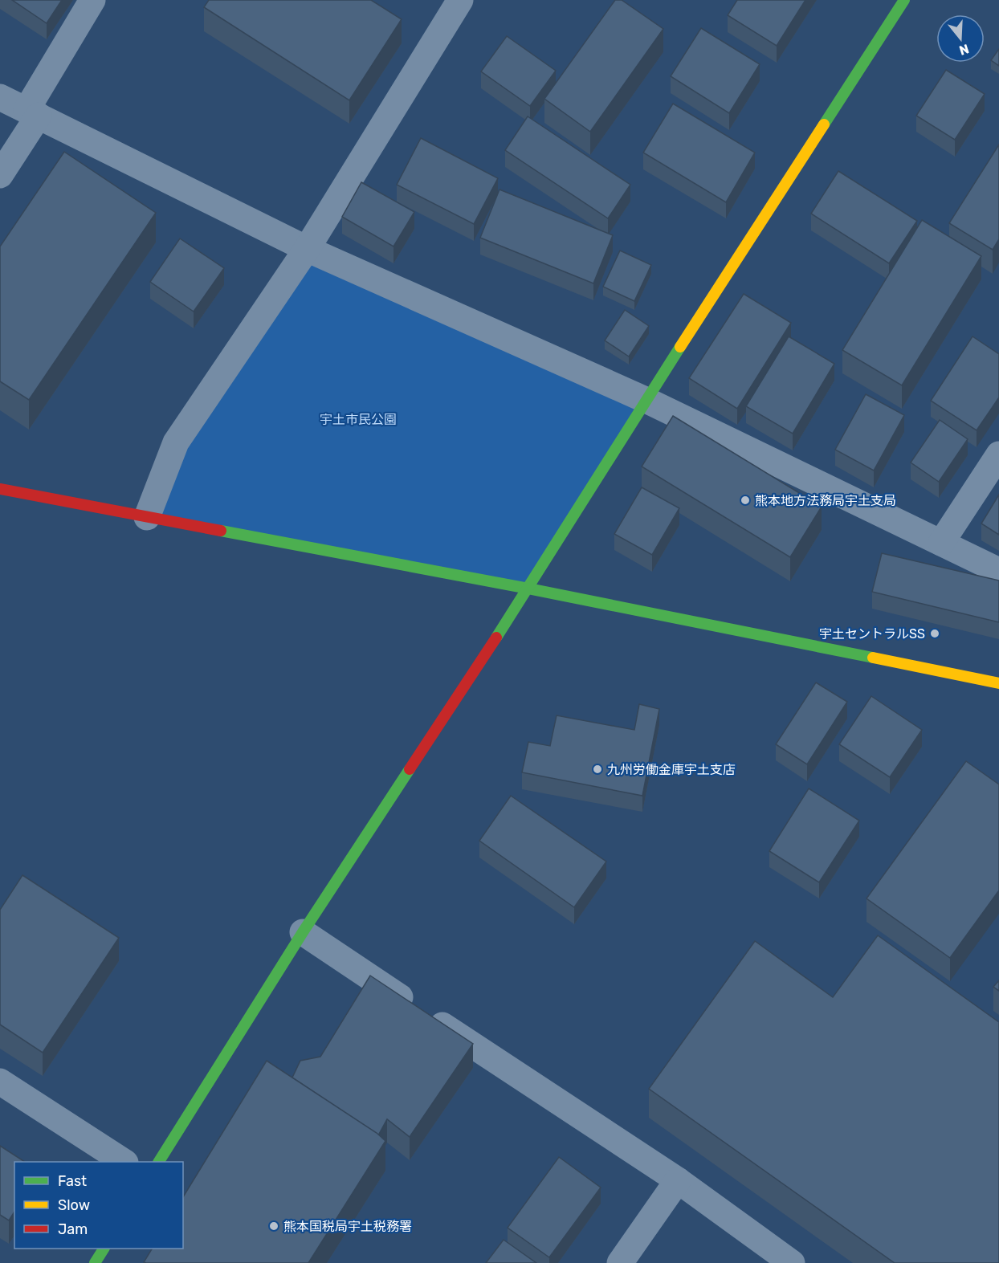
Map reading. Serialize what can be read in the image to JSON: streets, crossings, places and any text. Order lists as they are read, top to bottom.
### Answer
{
  "parks": ["宇土市民公園"],
  "places": [
    "熊本地方法務局宇土支局",
    "宇土セントラルSS",
    "九州労働金庫宇土支店",
    "熊本国税局宇土税務署"
  ],
  "legend": ["Fast", "Slow", "Jam"],
  "north": "bottom"
}
